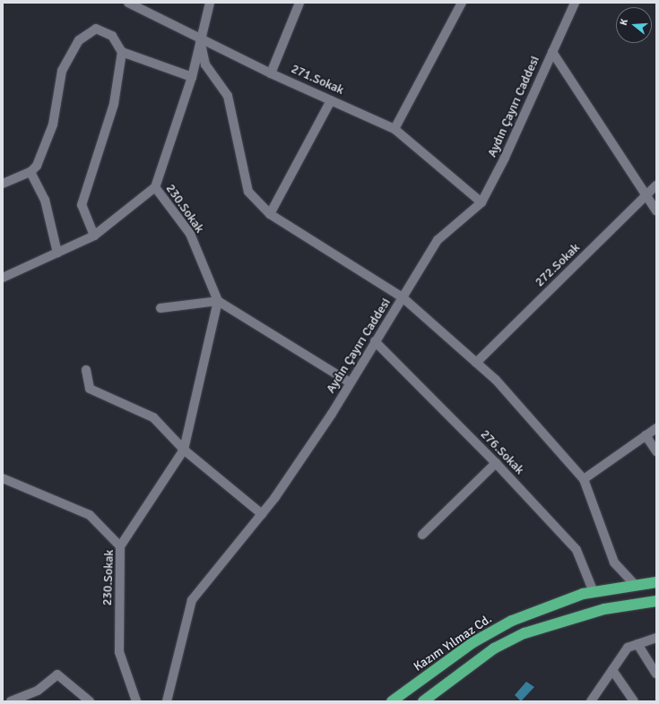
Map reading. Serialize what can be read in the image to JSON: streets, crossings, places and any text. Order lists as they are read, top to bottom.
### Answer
{
  "streets": {
    "highway": ["Kazım Yılmaz Cd."],
    "street": [
      "271.Sokak",
      "Aydın Çayırı Caddesi",
      "230.Sokak",
      "272.Sokak",
      "276.Sokak"
    ]
  },
  "crossings": [
    ["271.Sokak", "Aydın Çayırı Caddesi"],
    ["271.Sokak", "230.Sokak"],
    ["Aydın Çayırı Caddesi", "276.Sokak"],
    ["276.Sokak", "Kazım Yılmaz Cd."]
  ],
  "north": "left"
}
